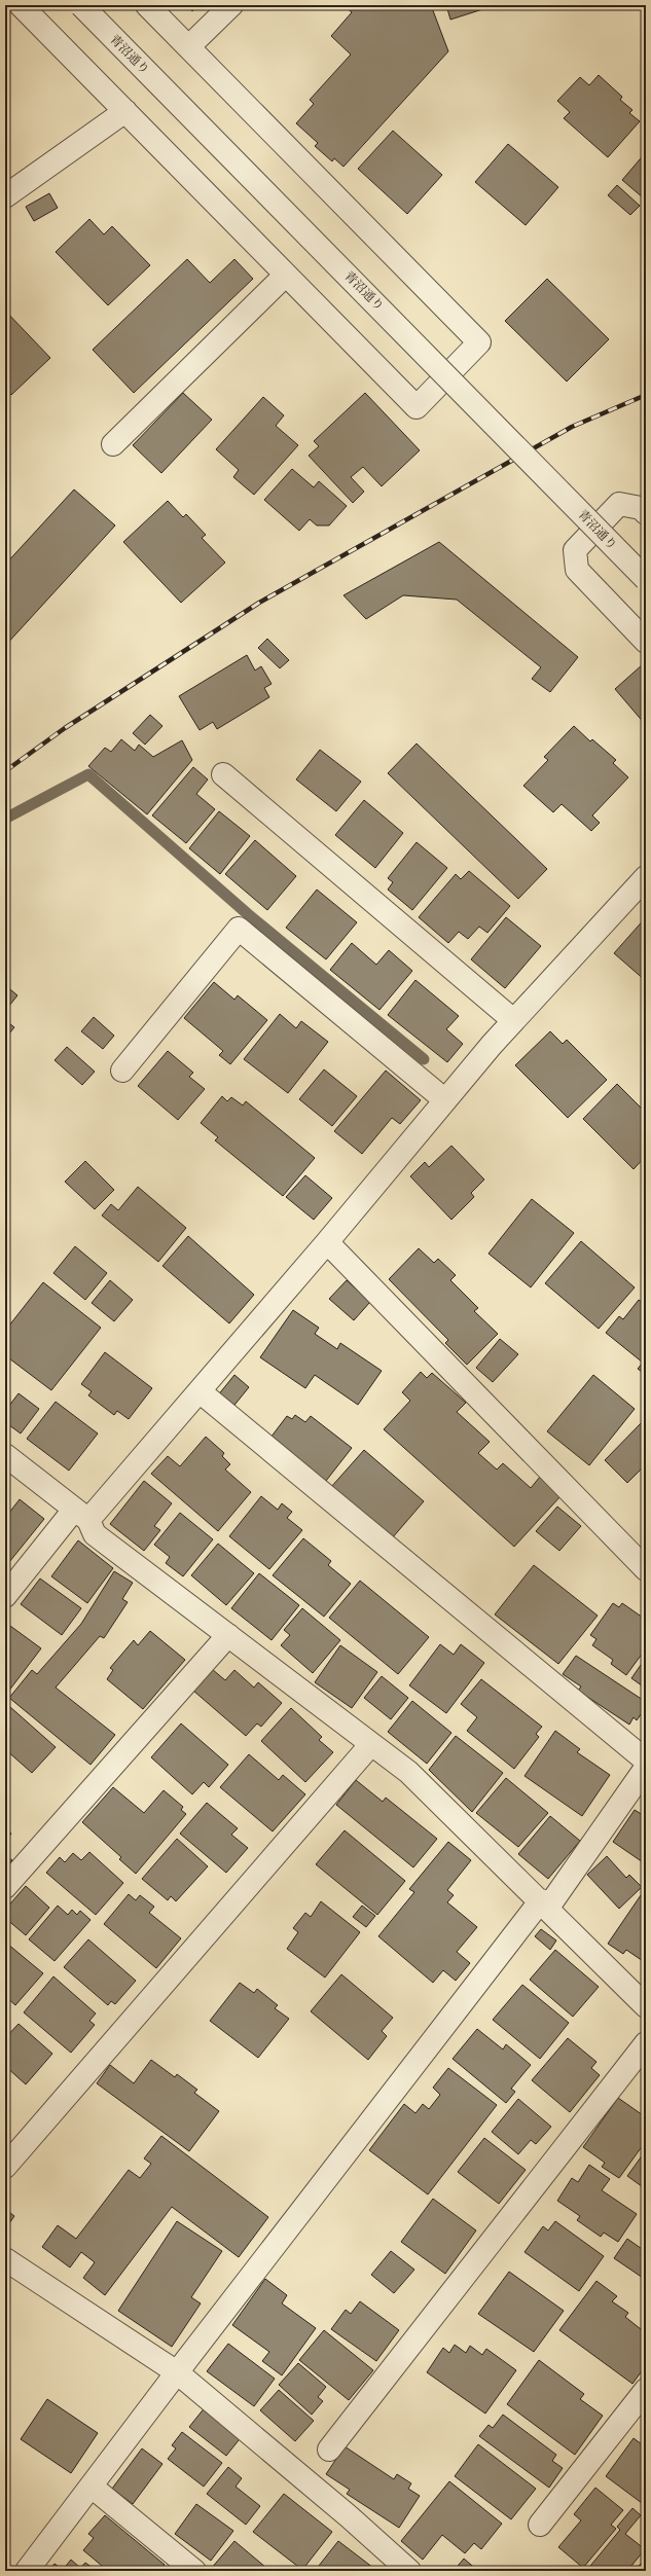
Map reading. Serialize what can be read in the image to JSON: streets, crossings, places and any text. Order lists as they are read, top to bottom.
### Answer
{
  "streets": {
    "street": ["青沼通り"]
  }
}
